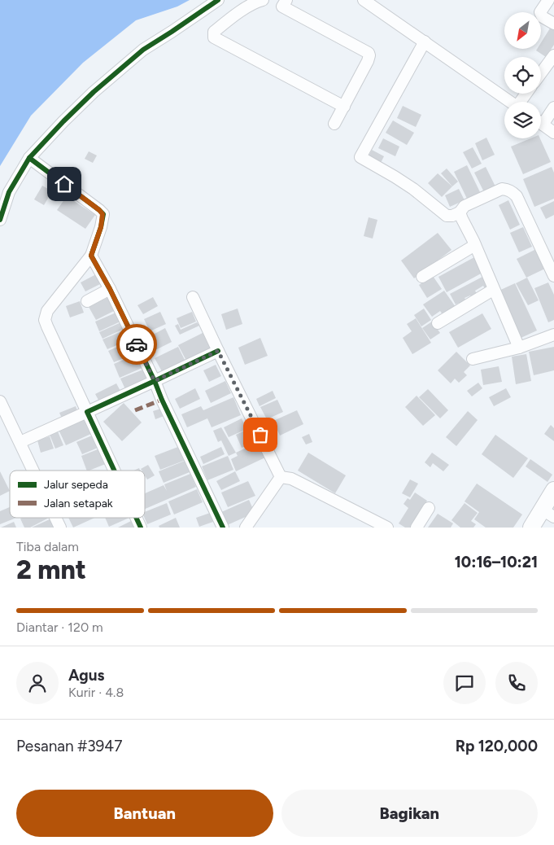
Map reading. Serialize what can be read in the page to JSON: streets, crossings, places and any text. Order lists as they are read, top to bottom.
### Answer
{
  "legend": ["Jalur sepeda", "Jalan setapak"],
  "north": "bottom left",
  "page": {
    "heading": ["2 mnt", "Tiba dalam", "10:16–10:21"],
    "panel": [
      "Agus",
      "Kurir · 4.8",
      "Pesanan #3947",
      "Rp 120,000"
    ],
    "bar": "Diantar · 120 m",
    "buttons": ["Bantuan", "Bagikan"]
  }
}
